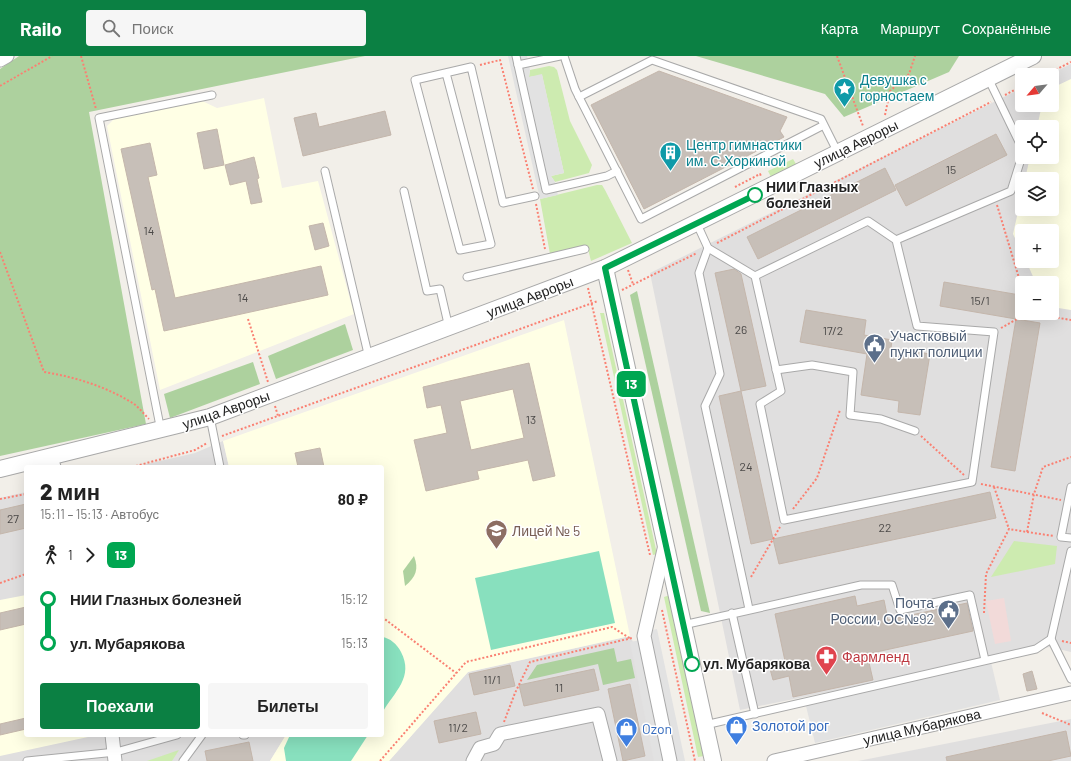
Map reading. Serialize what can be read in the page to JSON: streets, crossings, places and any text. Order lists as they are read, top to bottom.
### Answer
{
  "streets": {
    "street": ["улица Авроры", "улица Мубарякова"]
  },
  "places": {
    "place": ["Девушка с горностаем"],
    "building": ["Центр гимнастики им. С.Хоркиной"],
    "other": ["НИИ Глазных болезней", "ул. Мубарякова"],
    "public building": ["Участковый пункт полиции", "Почта России, ОС№92"],
    "school or university": ["Лицей № 5"],
    "pharmacy": ["Фармленд"],
    "shop": ["Золотой рог", "Ozon"]
  },
  "lines": ["bus line 13"],
  "house_numbers": [
    "15",
    "14",
    "14",
    "15/1",
    "26",
    "17/2",
    "13",
    "24",
    "27",
    "22",
    "11/1",
    "11",
    "11/2"
  ],
  "north": "bottom left",
  "page": {
    "header": "Railo",
    "search": "Поиск",
    "nav": ["Карта", "Маршрут", "Сохранённые"],
    "on_map": "13",
    "map_buttons": ["+", "−"],
    "heading": ["2 мин", "15:11 – 15:13 · Автобус", "80 ₽"],
    "legs": ["1", "13"],
    "list": [
      {
        "name": "НИИ Глазных болезней",
        "value": "15:12"
      },
      {
        "name": "ул. Мубарякова",
        "value": "15:13"
      }
    ],
    "buttons": ["Поехали", "Билеты"]
  }
}
